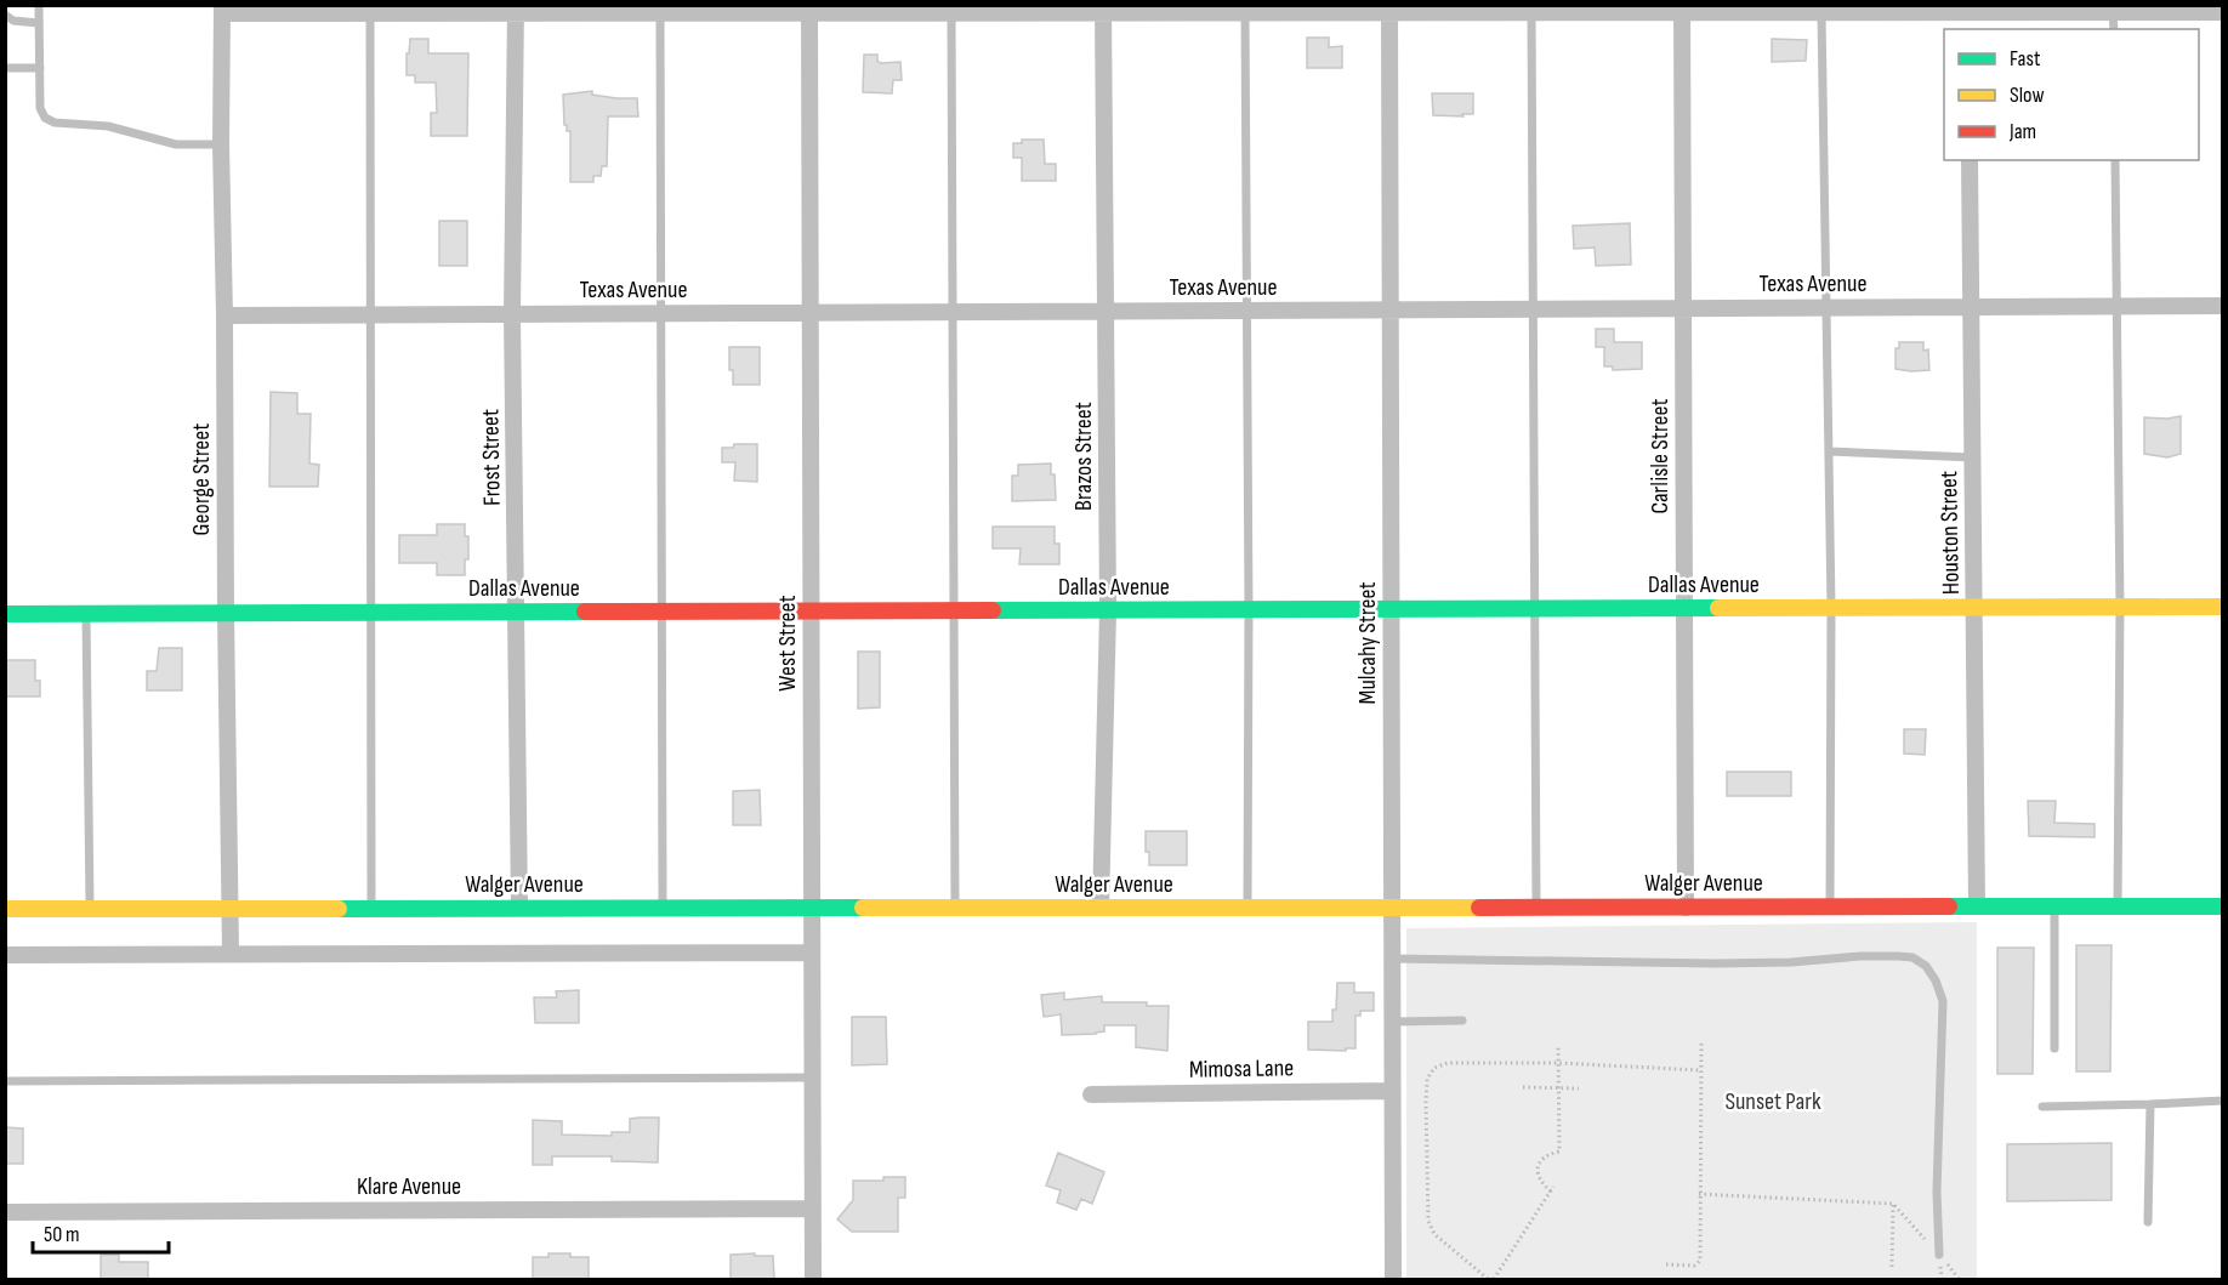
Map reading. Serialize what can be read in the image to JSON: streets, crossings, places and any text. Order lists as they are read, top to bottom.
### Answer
{
  "streets": {
    "street": [
      "Texas Avenue",
      "Brazos Street",
      "Carlisle Street",
      "Frost Street",
      "George Street",
      "Houston Street",
      "Dallas Avenue",
      "West Street",
      "Mulcahy Street",
      "Walger Avenue",
      "Mimosa Lane",
      "Klare Avenue"
    ]
  },
  "crossings": [
    ["Texas Avenue", "Brazos Street"],
    ["Texas Avenue", "Carlisle Street"],
    ["Texas Avenue", "Frost Street"],
    ["Texas Avenue", "George Street"],
    ["Texas Avenue", "Houston Street"],
    ["Texas Avenue", "West Street"],
    ["Texas Avenue", "Mulcahy Street"],
    ["Brazos Street", "Dallas Avenue"],
    ["Brazos Street", "Walger Avenue"],
    ["Carlisle Street", "Dallas Avenue"],
    ["Carlisle Street", "Walger Avenue"],
    ["Frost Street", "Dallas Avenue"],
    ["Frost Street", "Walger Avenue"],
    ["George Street", "Dallas Avenue"],
    ["George Street", "Walger Avenue"],
    ["Houston Street", "Dallas Avenue"],
    ["Houston Street", "Walger Avenue"],
    ["Dallas Avenue", "West Street"],
    ["Dallas Avenue", "Mulcahy Street"],
    ["West Street", "Walger Avenue"],
    ["West Street", "Klare Avenue"],
    ["Mulcahy Street", "Walger Avenue"],
    ["Mulcahy Street", "Mimosa Lane"]
  ],
  "parks": ["Sunset Park"],
  "legend": ["Fast", "Slow", "Jam"],
  "scale_bar": "50 m"
}
